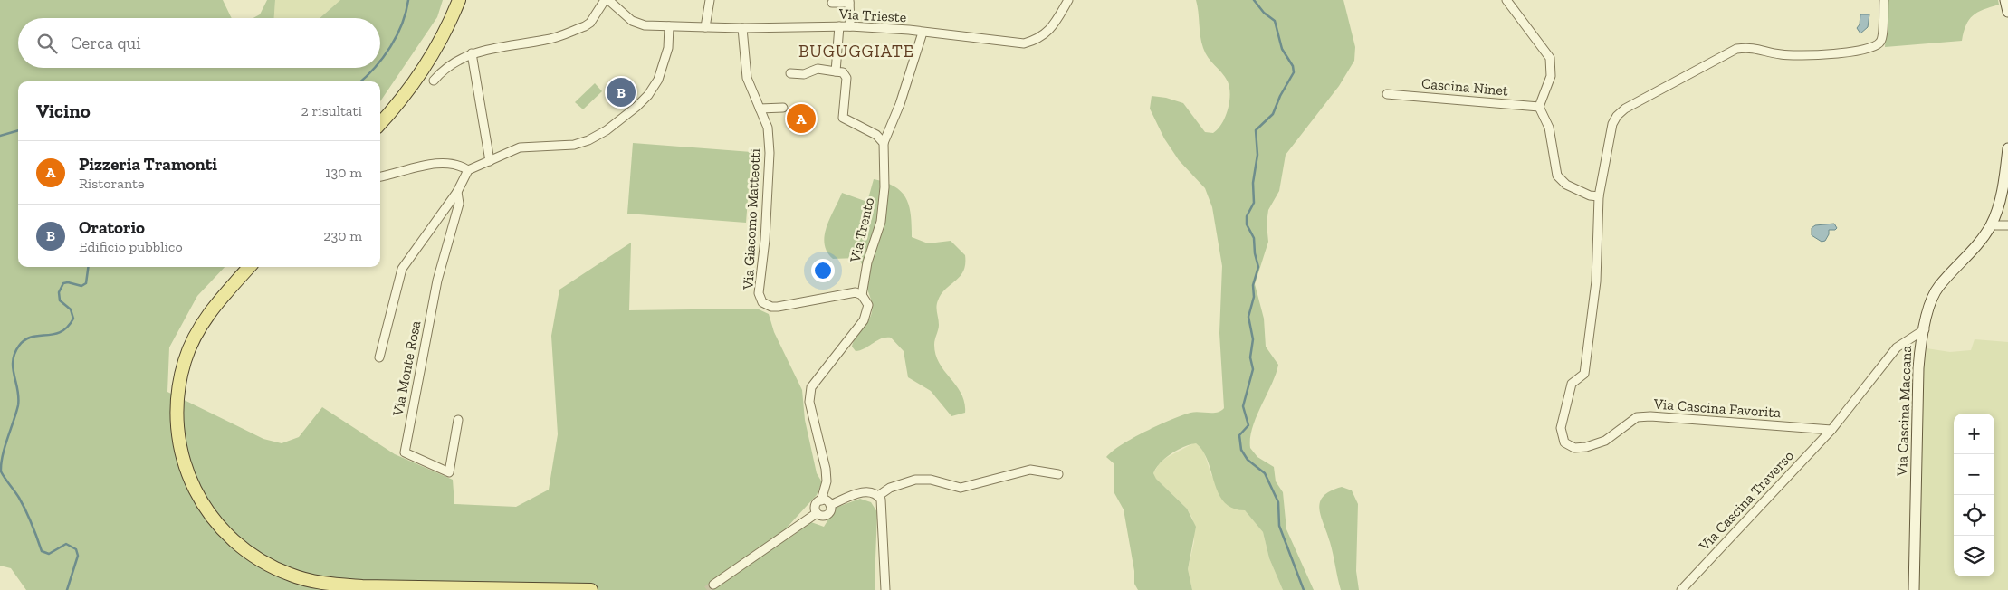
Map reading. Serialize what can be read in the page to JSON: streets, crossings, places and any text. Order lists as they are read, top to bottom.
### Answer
{
  "streets": {
    "street": [
      "Via Trieste",
      "Cascina Ninet",
      "Via Giacomo Matteotti",
      "Via Trento",
      "Via Monte Rosa",
      "Via Cascina Favorita",
      "Via Cascina Maccana",
      "Via Cascina Traverso"
    ]
  },
  "crossings": [
    ["Via Trieste", "Via Giacomo Matteotti"],
    ["Via Trieste", "Via Trento"],
    ["Via Giacomo Matteotti", "Via Trento"],
    ["Via Cascina Favorita", "Via Cascina Traverso"]
  ],
  "districts": ["BUGUGGIATE"],
  "page": {
    "search": "Cerca qui",
    "pins": ["B", "A"],
    "heading": ["Vicino", "2 risultati"],
    "list": [
      {
        "mark": "A",
        "name": "Pizzeria Tramonti",
        "note": "Ristorante",
        "value": "130 m"
      },
      {
        "mark": "B",
        "name": "Oratorio",
        "note": "Edificio pubblico",
        "value": "230 m"
      }
    ],
    "map_buttons": ["+", "−"]
  }
}
